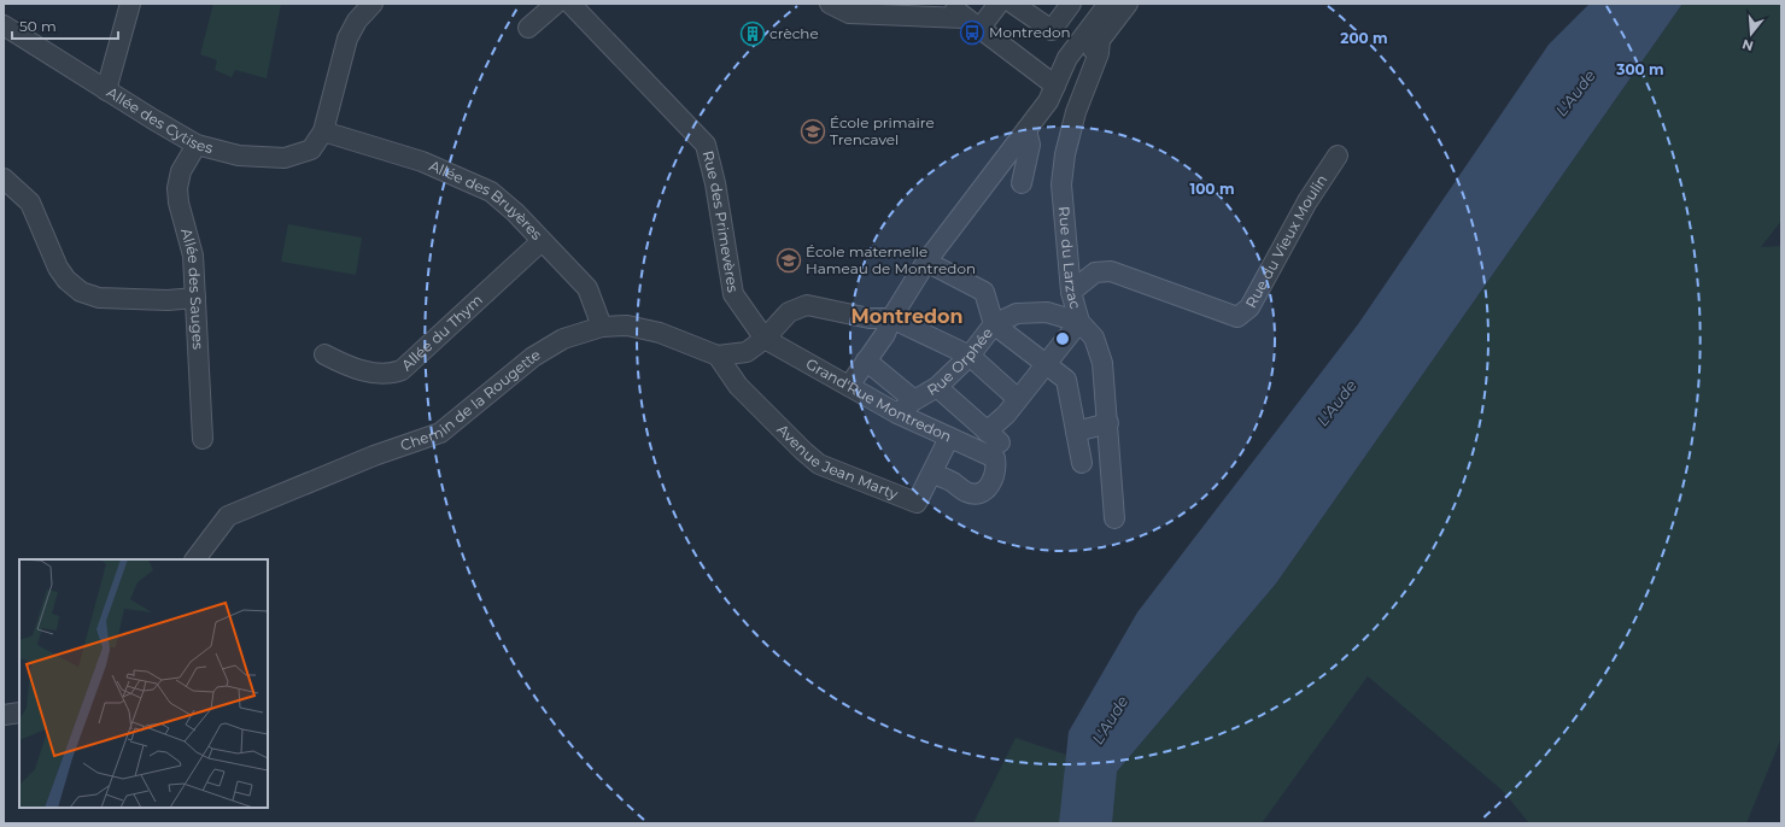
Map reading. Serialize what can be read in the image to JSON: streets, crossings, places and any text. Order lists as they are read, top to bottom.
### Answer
{
  "streets": {
    "street": [
      "Allée des Cytises",
      "Allée des Bruyères",
      "Rue des Primevères",
      "Rue du Vieux Moulin",
      "Rue du Larzac",
      "Allée des Sauges",
      "Allée du Thym",
      "Rue Orphée",
      "Chemin de la Rougette",
      "Grand'Rue Montredon",
      "Avenue Jean Marty"
    ]
  },
  "crossings": [
    ["Allée des Cytises", "Allée des Bruyères"],
    ["Allée des Cytises", "Allée des Sauges"],
    ["Allée des Bruyères", "Allée du Thym"],
    ["Allée des Bruyères", "Chemin de la Rougette"],
    ["Rue des Primevères", "Grand'Rue Montredon"],
    ["Rue du Vieux Moulin", "Rue du Larzac"],
    ["Rue du Larzac", "Rue Orphée"],
    ["Rue du Larzac", "Avenue Jean Marty"],
    ["Rue Orphée", "Grand'Rue Montredon"],
    ["Rue Orphée", "Avenue Jean Marty"],
    ["Chemin de la Rougette", "Avenue Jean Marty"],
    ["Grand'Rue Montredon", "Avenue Jean Marty"]
  ],
  "districts": ["Montredon"],
  "water": ["L'Aude"],
  "places": {
    "bus stop": ["Montredon"],
    "building": ["crèche"],
    "school or university": ["École primaire Trencavel", "École maternelle Hameau de Montredon"]
  },
  "scale_bar": "50 m",
  "north": "bottom",
  "rings": ["200 m", "300 m", "100 m"]
}
